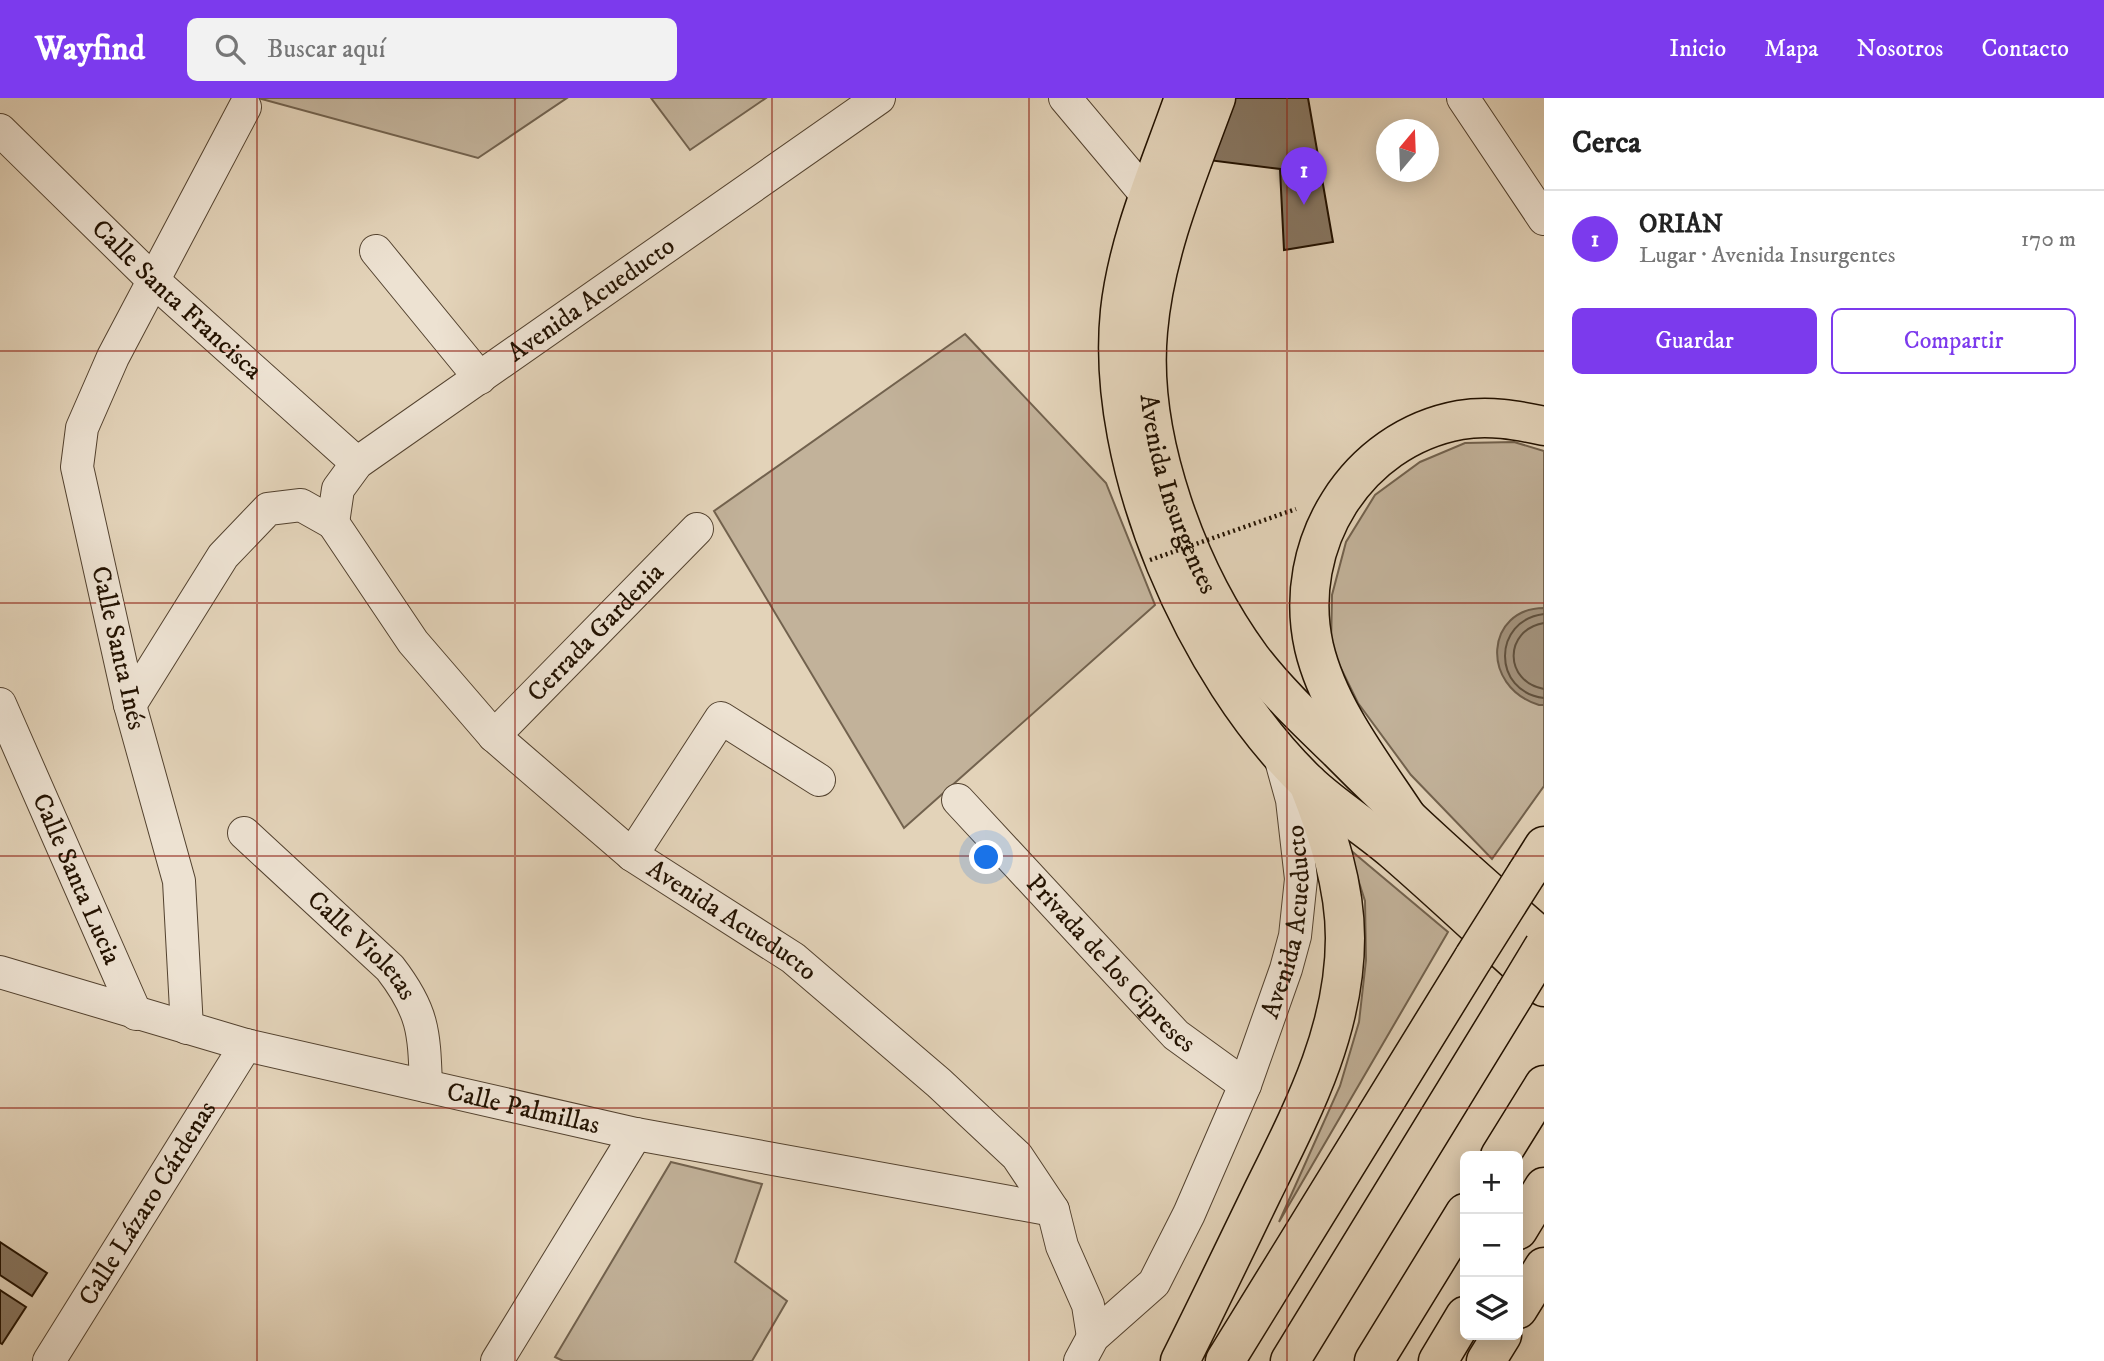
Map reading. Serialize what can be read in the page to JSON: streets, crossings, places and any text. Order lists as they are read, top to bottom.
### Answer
{
  "streets": {
    "main road": ["Avenida Insurgentes"],
    "street": [
      "Calle Santa Francisca",
      "Avenida Acueducto",
      "Cerrada Gardenia",
      "Calle Santa Inés",
      "Calle Santa Lucia",
      "Calle Violetas",
      "Privada de los Cipreses",
      "Calle Palmillas",
      "Calle Lázaro Cárdenas"
    ]
  },
  "crossings": [
    ["Calle Santa Francisca", "Avenida Acueducto"],
    ["Calle Santa Francisca", "Calle Santa Inés"],
    ["Avenida Acueducto", "Avenida Insurgentes"],
    ["Avenida Acueducto", "Cerrada Gardenia"],
    ["Avenida Acueducto", "Calle Santa Inés"],
    ["Avenida Acueducto", "Privada de los Cipreses"],
    ["Avenida Acueducto", "Calle Palmillas"],
    ["Calle Santa Inés", "Calle Palmillas"],
    ["Calle Santa Lucia", "Calle Palmillas"],
    ["Calle Violetas", "Calle Palmillas"],
    ["Calle Palmillas", "Calle Lázaro Cárdenas"]
  ],
  "north": "top",
  "page": {
    "header": "Wayfind",
    "search": "Buscar aquí",
    "nav": [
      "Inicio",
      "Mapa",
      "Nosotros",
      "Contacto"
    ],
    "heading": "Cerca",
    "pins": "1",
    "list": [
      {
        "mark": "1",
        "name": "ORIAN",
        "note": "Lugar · Avenida Insurgentes",
        "value": "170 m"
      }
    ],
    "buttons": ["Guardar", "Compartir"],
    "map_buttons": ["+", "−"]
  }
}
